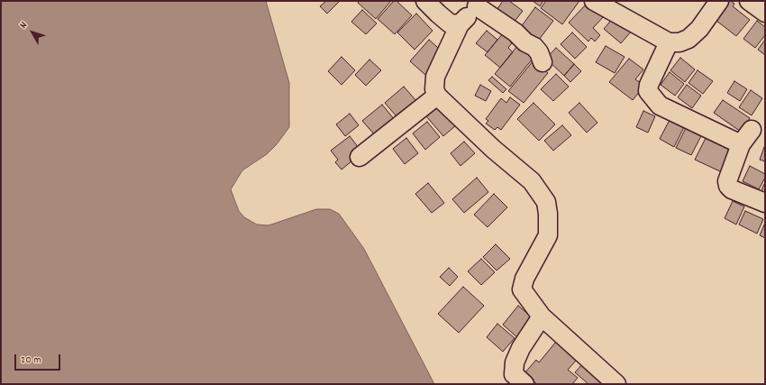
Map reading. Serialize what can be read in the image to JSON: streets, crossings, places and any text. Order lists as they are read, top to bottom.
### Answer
{
  "scale_bar": "20 m",
  "north": "top left"
}
